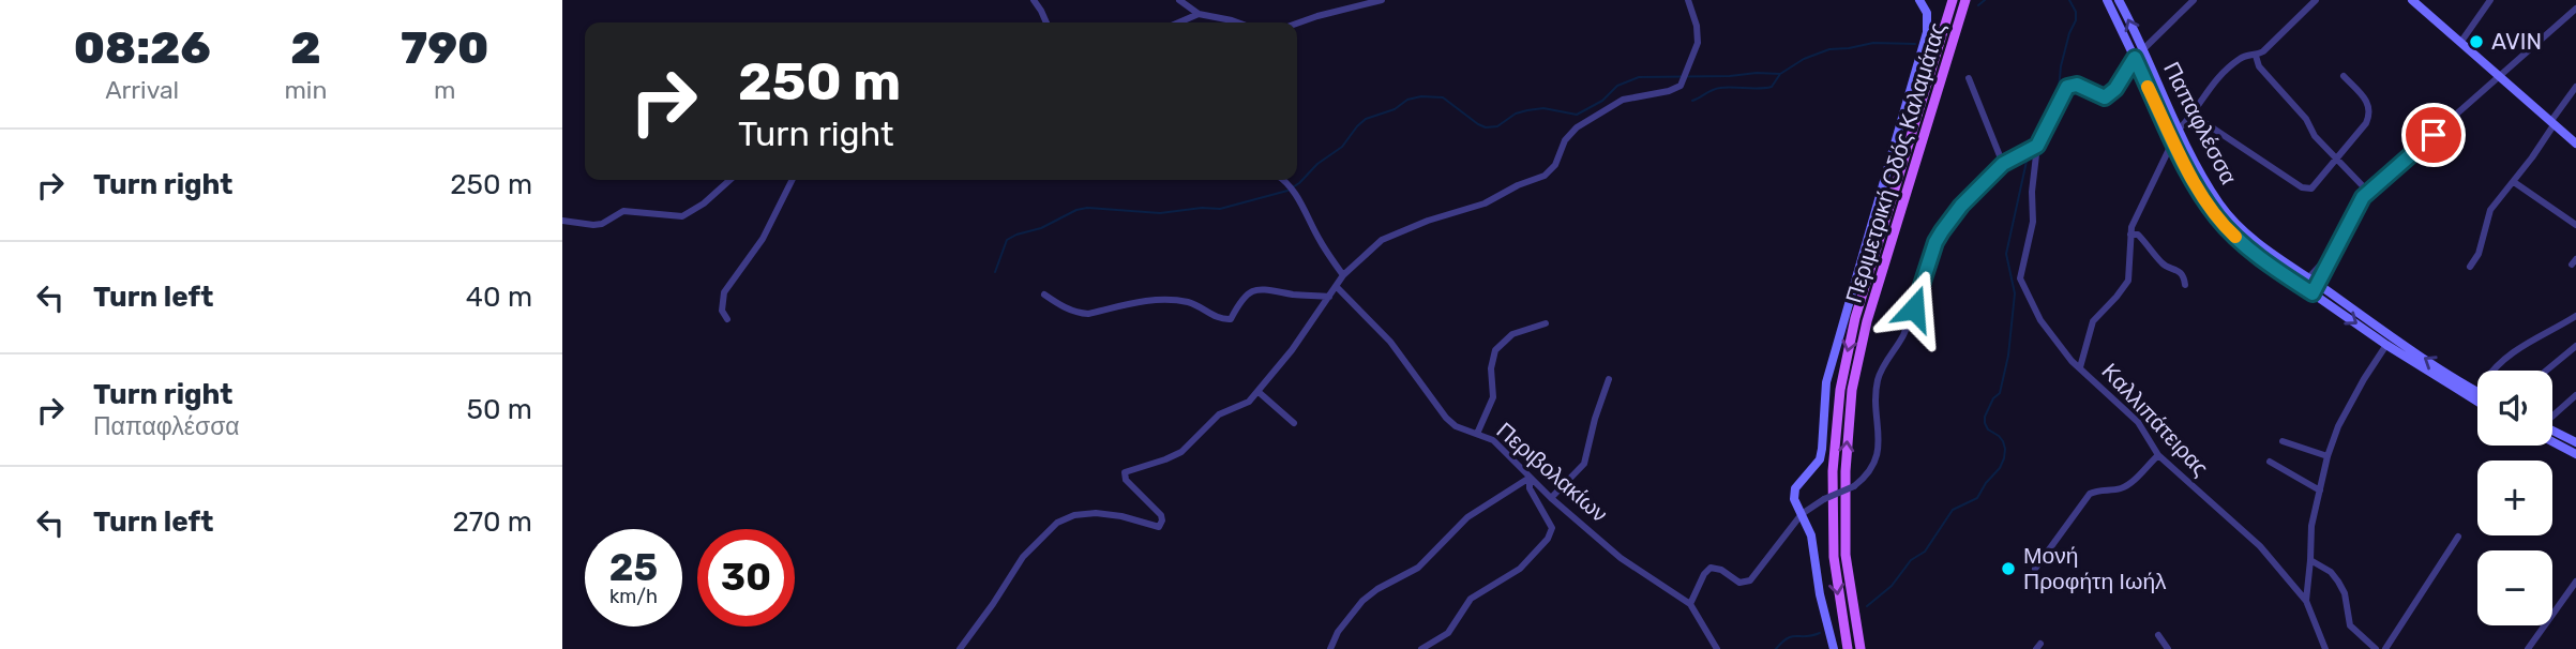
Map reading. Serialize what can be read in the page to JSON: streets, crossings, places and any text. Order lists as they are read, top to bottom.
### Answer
{
  "streets": {
    "main road": ["Παπαφλέσσα", "Περιμετρική Οδός Καλαμάτας"],
    "street": ["Καλλιπάτειρας", "Περιβολακίων"]
  },
  "places": ["AVIN", "Μονή Προφήτη Ιωήλ"],
  "page": {
    "eta": [
      "08:26",
      "Arrival",
      "2",
      "min",
      "790",
      "m"
    ],
    "turn": ["250 m", "Turn right"],
    "list": [
      {
        "name": "Turn right",
        "value": "250 m"
      },
      {
        "name": "Turn left",
        "value": "40 m"
      },
      {
        "name": "Turn right",
        "note": "Παπαφλέσσα",
        "value": "50 m"
      },
      {
        "name": "Turn left",
        "value": "270 m"
      }
    ],
    "map_buttons": ["+", "−"],
    "speed": "25 km/h",
    "limit": "30"
  }
}
